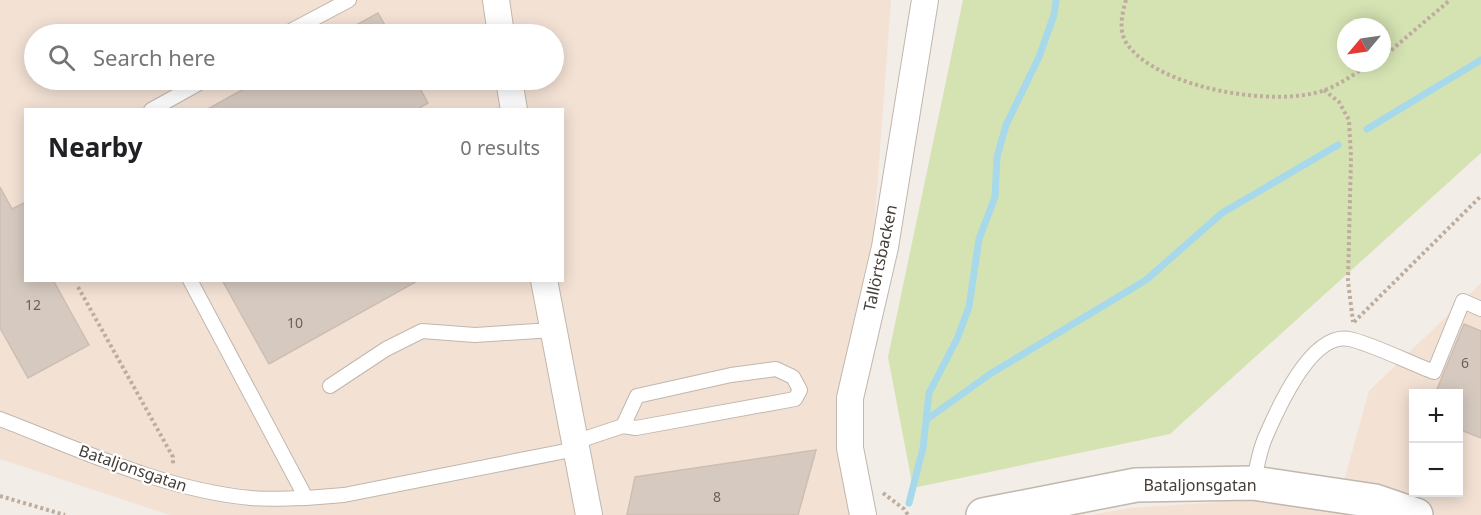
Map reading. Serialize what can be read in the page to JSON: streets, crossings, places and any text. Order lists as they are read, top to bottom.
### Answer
{
  "streets": {
    "street": ["Tallörtsbacken", "Bataljonsgatan"]
  },
  "house_numbers": [
    "12",
    "10",
    "6",
    "8"
  ],
  "north": "bottom left",
  "page": {
    "search": "Search here",
    "heading": ["Nearby", "0 results"],
    "map_buttons": ["+", "−"]
  }
}
